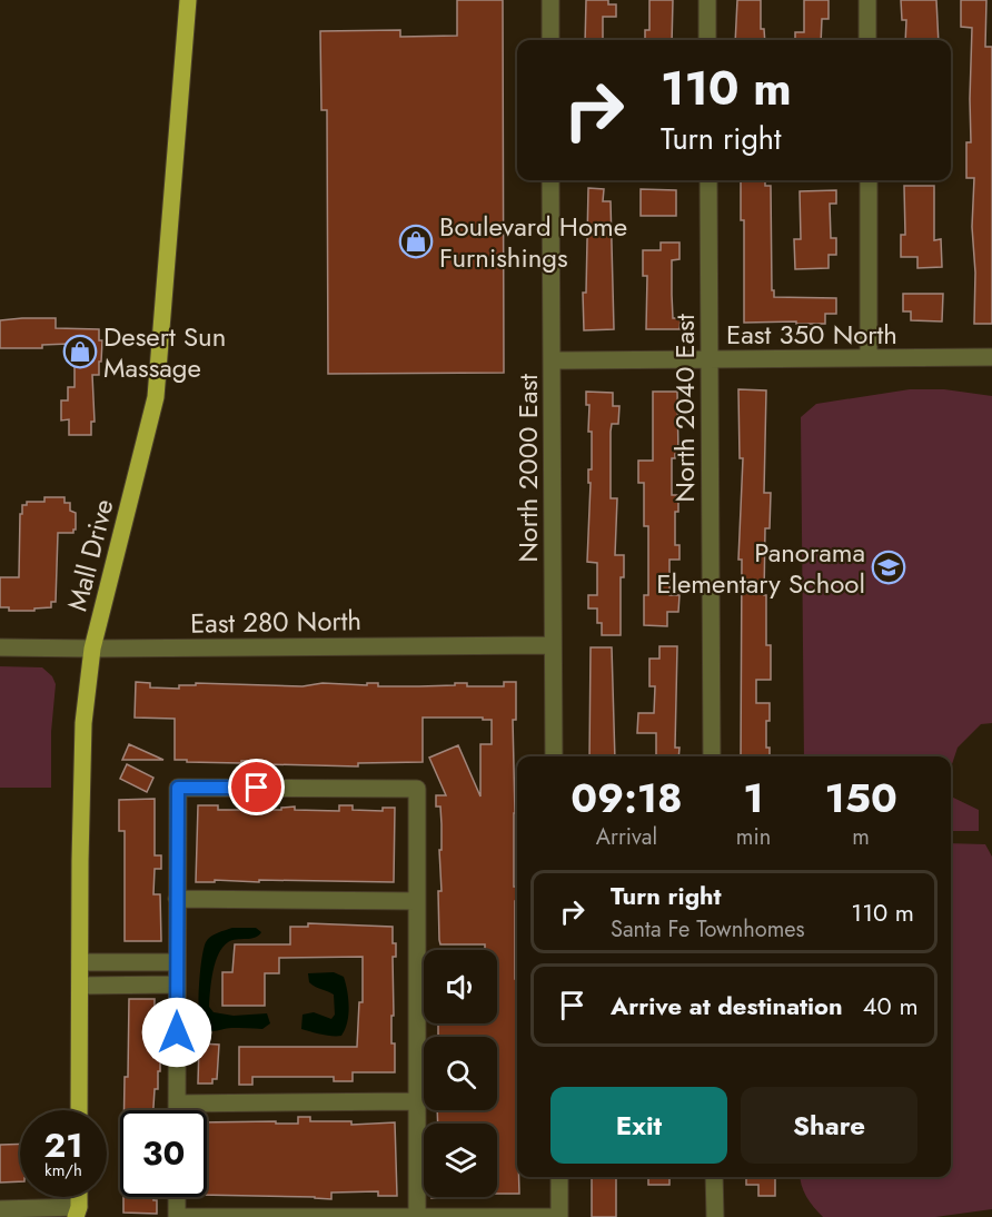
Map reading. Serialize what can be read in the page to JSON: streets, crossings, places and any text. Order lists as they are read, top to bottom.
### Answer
{
  "streets": {
    "main road": ["Mall Drive"],
    "street": [
      "East 350 North",
      "North 2040 East",
      "North 2000 East",
      "East 280 North"
    ]
  },
  "crossings": [
    ["East 350 North", "North 2040 East"],
    ["East 350 North", "North 2000 East"],
    ["North 2000 East", "East 280 North"],
    ["Mall Drive", "East 280 North"]
  ],
  "places": {
    "shop": ["Boulevard Home Furnishings", "Desert Sun Massage"],
    "school or university": ["Panorama Elementary School"]
  },
  "page": {
    "turn": ["110 m", "Turn right"],
    "eta": [
      "09:18",
      "Arrival",
      "1",
      "min",
      "150",
      "m"
    ],
    "list": [
      {
        "name": "Turn right",
        "note": "Santa Fe Townhomes",
        "value": "110 m"
      },
      {
        "name": "Arrive at destination",
        "value": "40 m"
      }
    ],
    "buttons": ["Exit", "Share"],
    "speed": "21 km/h",
    "limit": "30"
  }
}
